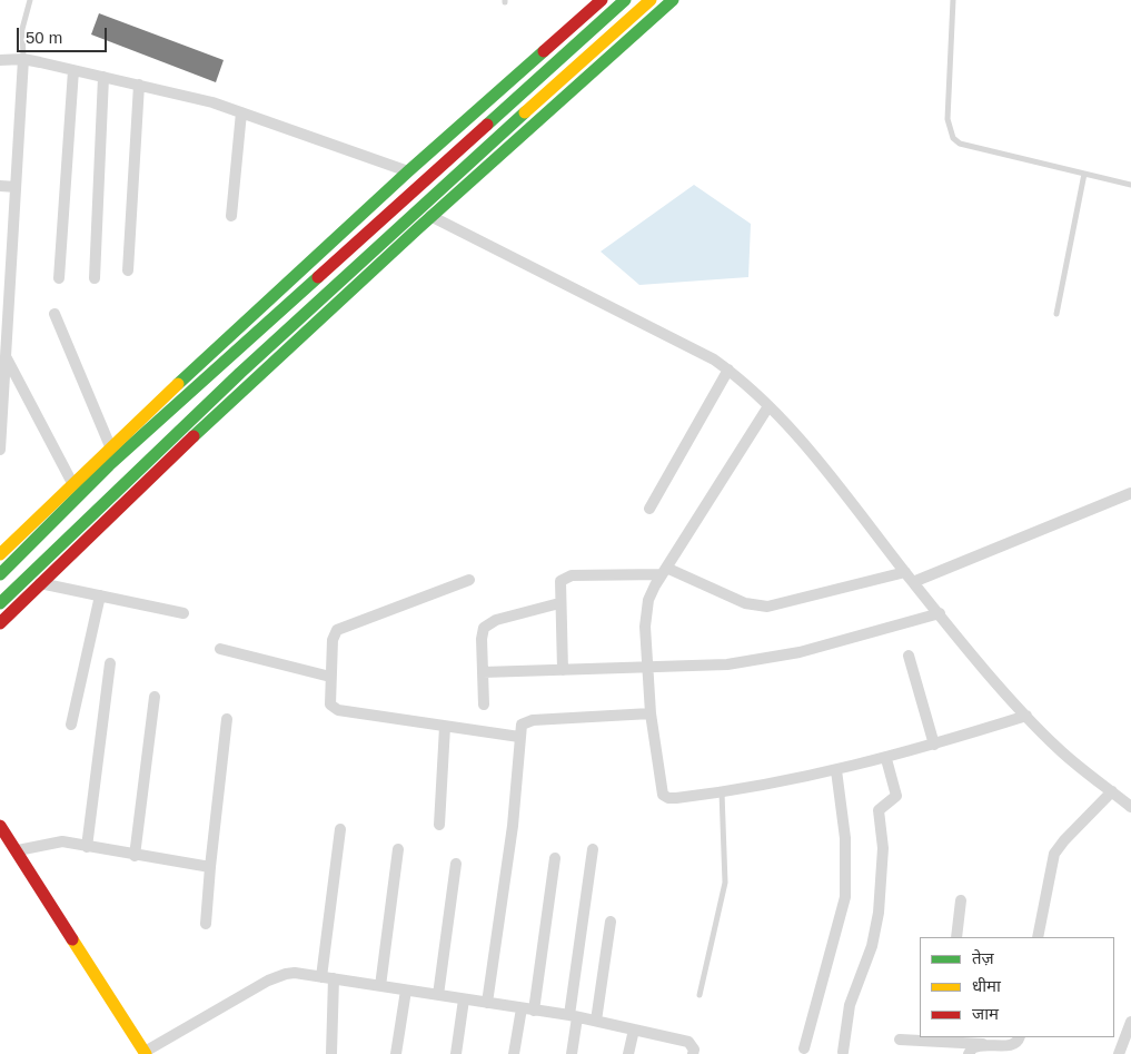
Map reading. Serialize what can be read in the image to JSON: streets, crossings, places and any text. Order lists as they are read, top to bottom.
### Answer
{
  "legend": ["तेज़", "धीमा", "जाम"],
  "scale_bar": "50 m"
}
